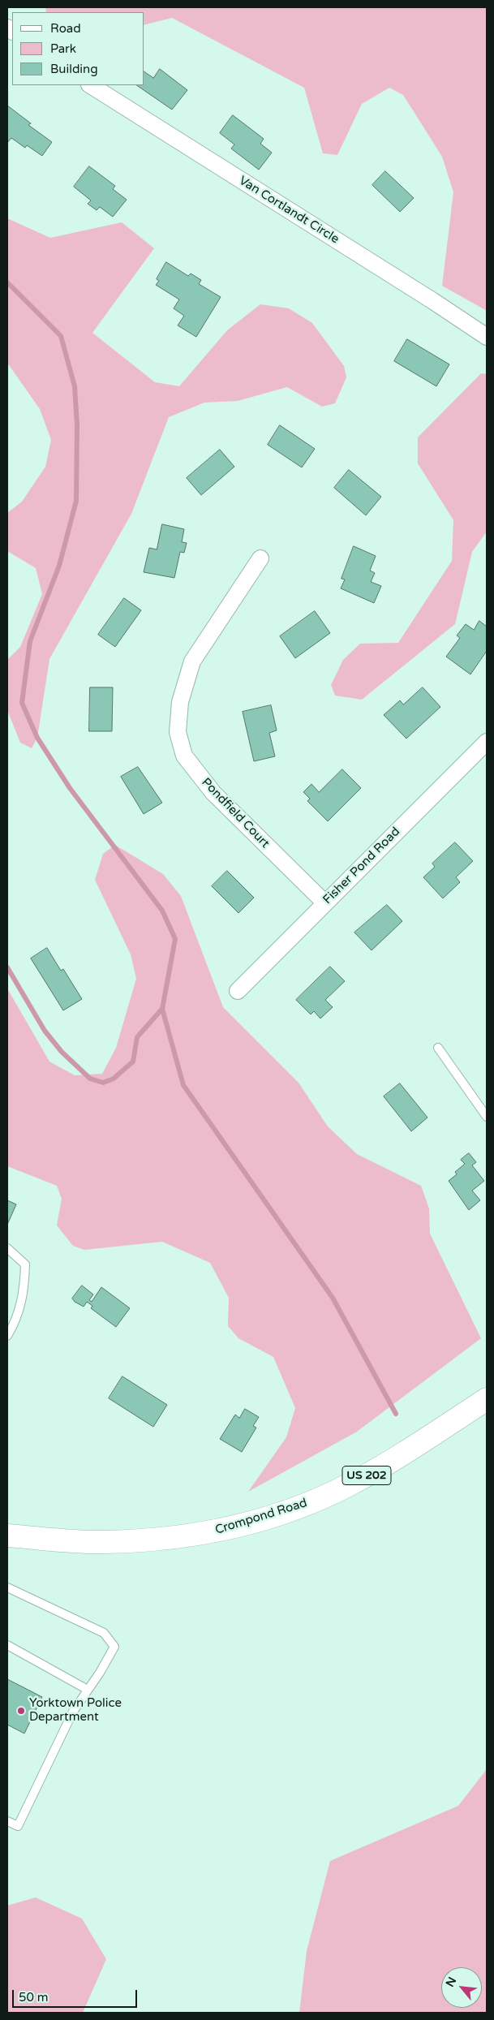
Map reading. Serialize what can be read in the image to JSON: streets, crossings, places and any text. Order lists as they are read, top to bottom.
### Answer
{
  "streets": {
    "highway": ["US 202", "Crompond Road"],
    "street": ["Van Cortlandt Circle", "Pondfield Court", "Fisher Pond Road"]
  },
  "crossings": [
    ["Pondfield Court", "Fisher Pond Road"]
  ],
  "places": ["Yorktown Police Department"],
  "legend": ["Road", "Park", "Building"],
  "scale_bar": "50 m",
  "north": "top left"
}
